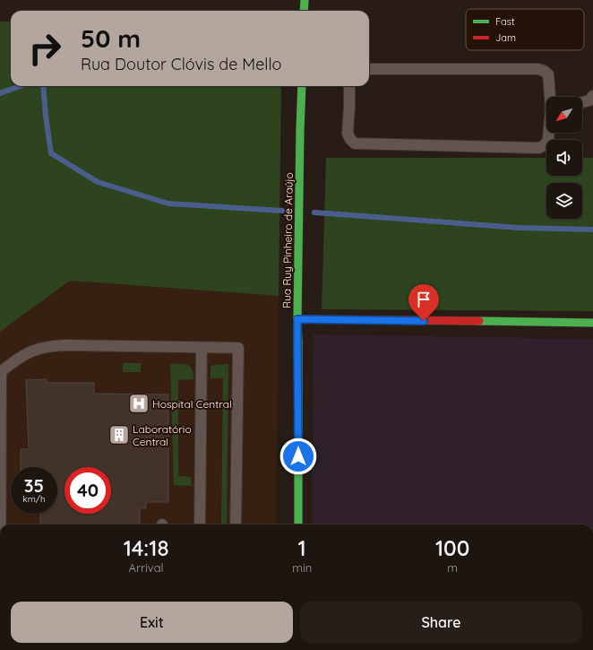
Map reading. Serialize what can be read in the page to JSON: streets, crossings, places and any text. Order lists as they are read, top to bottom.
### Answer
{
  "streets": {
    "street": ["Rua Ruy Pinheiro de Araújo"]
  },
  "places": {
    "hospital": ["Hospital Central"],
    "building": ["Laboratório Central"]
  },
  "legend": ["Fast", "Jam"],
  "north": "bottom left",
  "page": {
    "turn": ["50 m", "Rua Doutor Clóvis de Mello"],
    "speed": "35 km/h",
    "limit": "40",
    "eta": [
      "14:18",
      "Arrival",
      "1",
      "min",
      "100",
      "m"
    ],
    "buttons": ["Exit", "Share"]
  }
}
